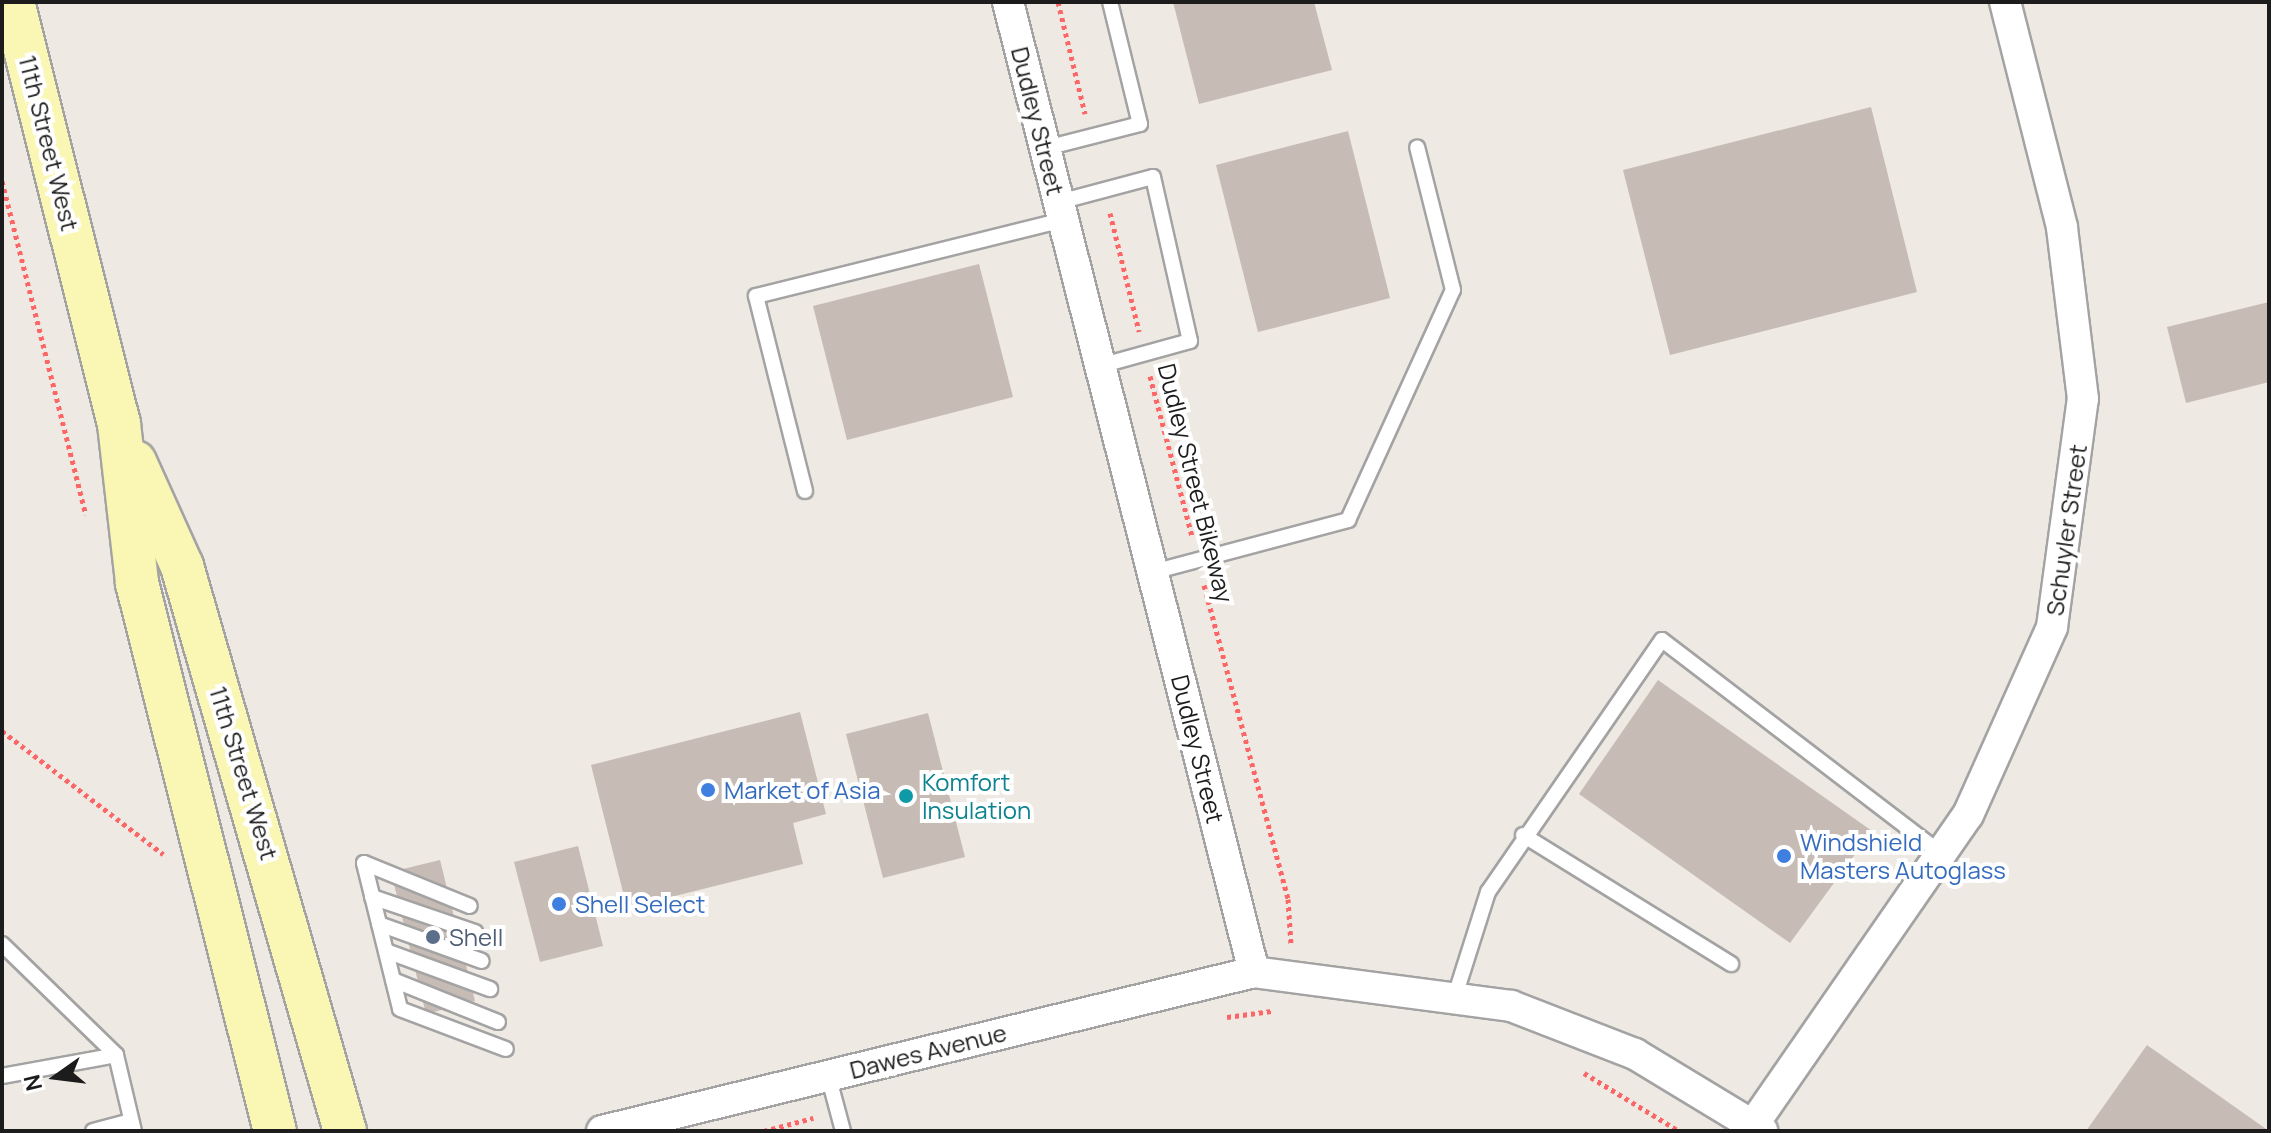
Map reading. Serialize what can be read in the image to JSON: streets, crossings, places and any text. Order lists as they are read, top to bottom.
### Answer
{
  "streets": {
    "main road": ["11th Street West"],
    "street": ["Dudley Street", "Schuyler Street", "Dawes Avenue"],
    "path": ["Dudley Street Bikeway"]
  },
  "crossings": [
    ["Dudley Street", "Dawes Avenue"]
  ],
  "places": [
    "Market of Asia",
    "Komfort Insulation",
    "Windshield Masters Autoglass",
    "Shell Select",
    "Shell"
  ],
  "north": "left"
}
